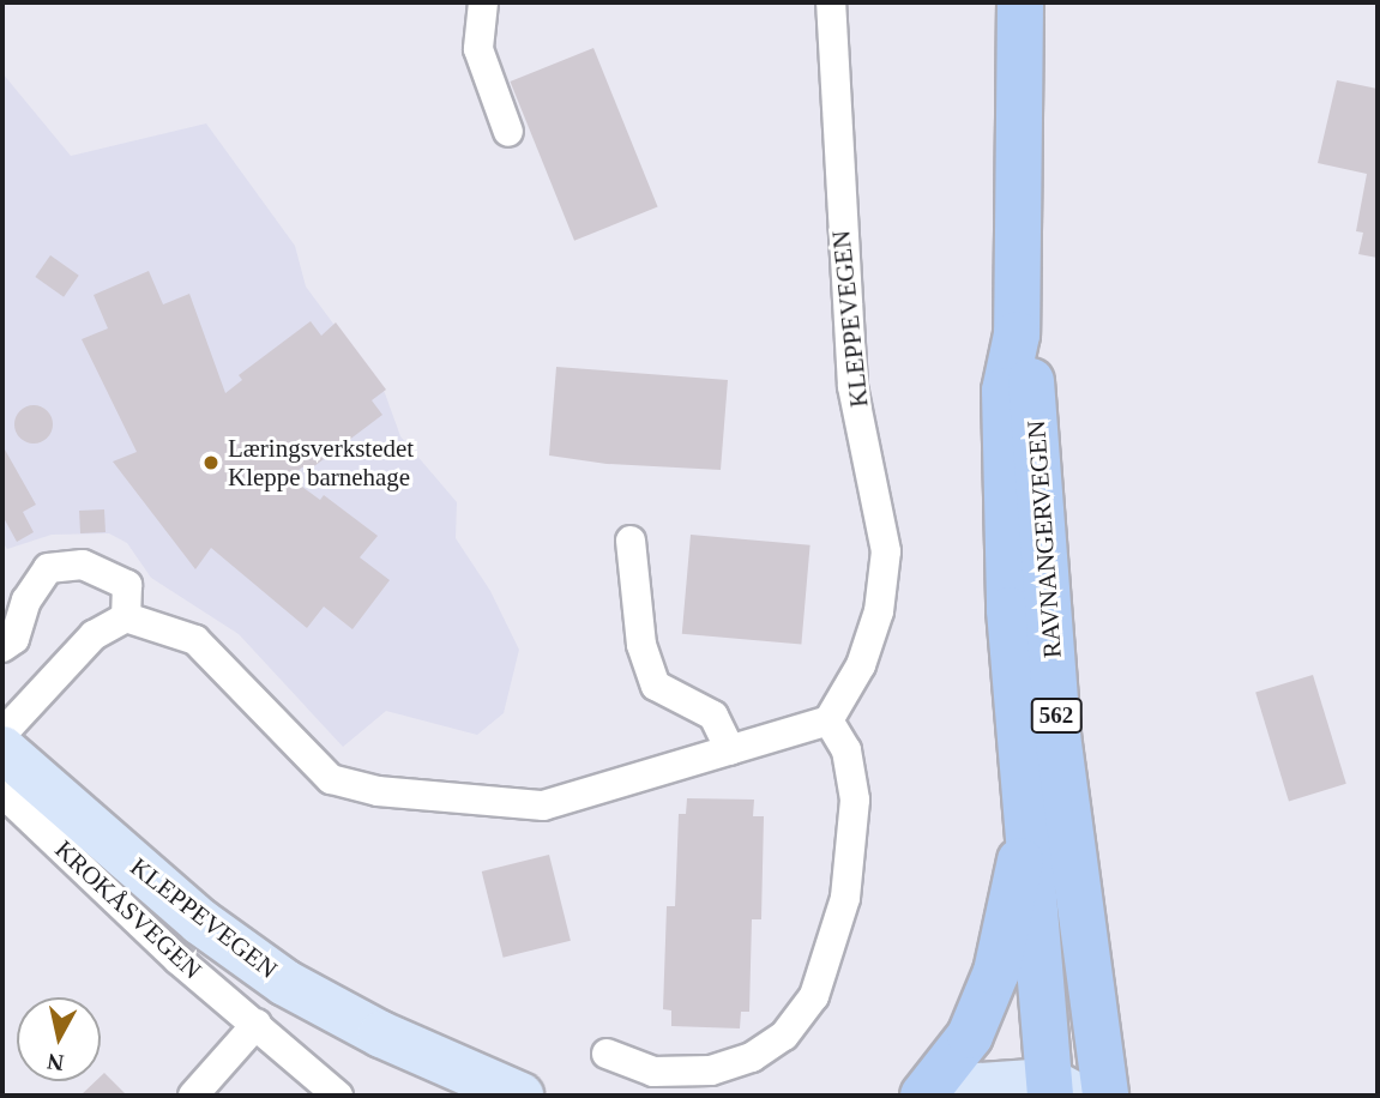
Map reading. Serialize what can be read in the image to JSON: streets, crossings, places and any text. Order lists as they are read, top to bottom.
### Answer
{
  "streets": {
    "main road": ["KLEPPEVEGEN", "RAVNANGERVEGEN", "562"],
    "lane": ["KROKÅSVEGEN"]
  },
  "places": ["Læringsverkstedet Kleppe barnehage"],
  "north": "bottom"
}
